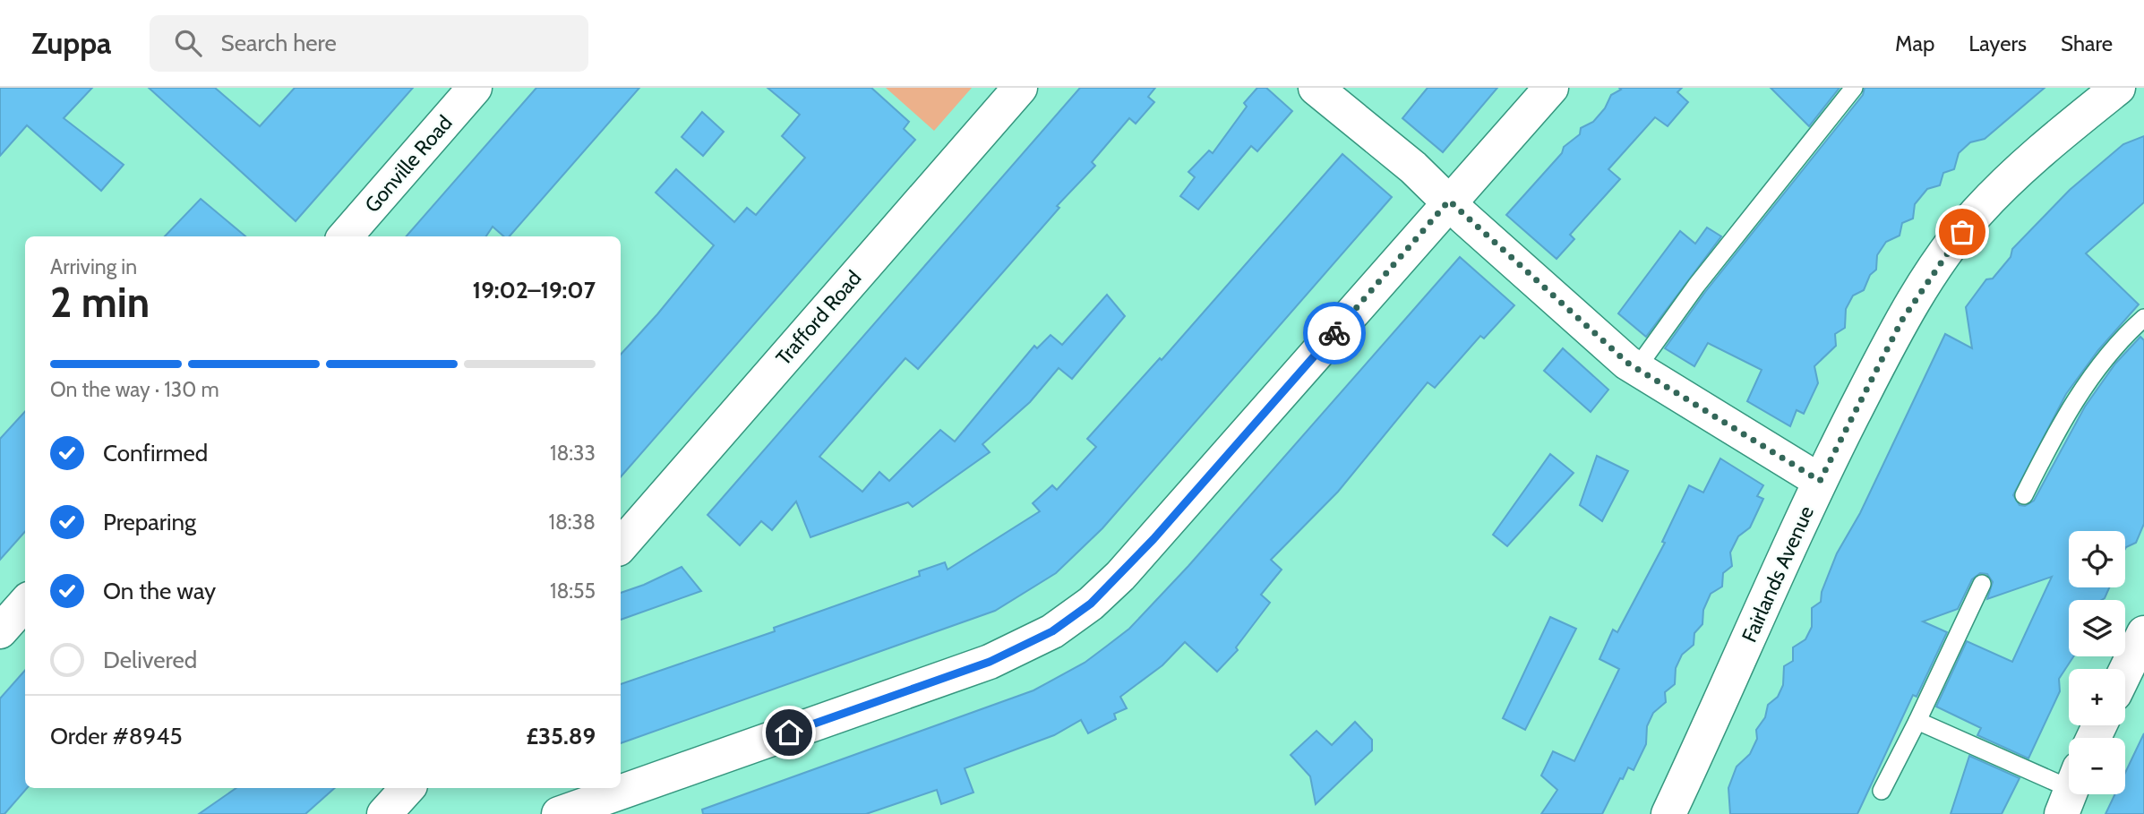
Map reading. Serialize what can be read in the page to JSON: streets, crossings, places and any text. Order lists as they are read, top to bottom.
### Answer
{
  "streets": {
    "street": ["Gonville Road", "Trafford Road", "Fairlands Avenue"]
  },
  "page": {
    "header": "Zuppa",
    "search": "Search here",
    "nav": ["Map", "Layers", "Share"],
    "heading": ["2 min", "Arriving in", "19:02–19:07"],
    "panel": ["Order #8945", "£35.89"],
    "bar": "On the way · 130 m",
    "list": [
      ["Confirmed", "18:33"],
      ["Preparing", "18:38"],
      ["On the way", "18:55"],
      "Delivered"
    ],
    "map_buttons": ["+", "−"]
  }
}
